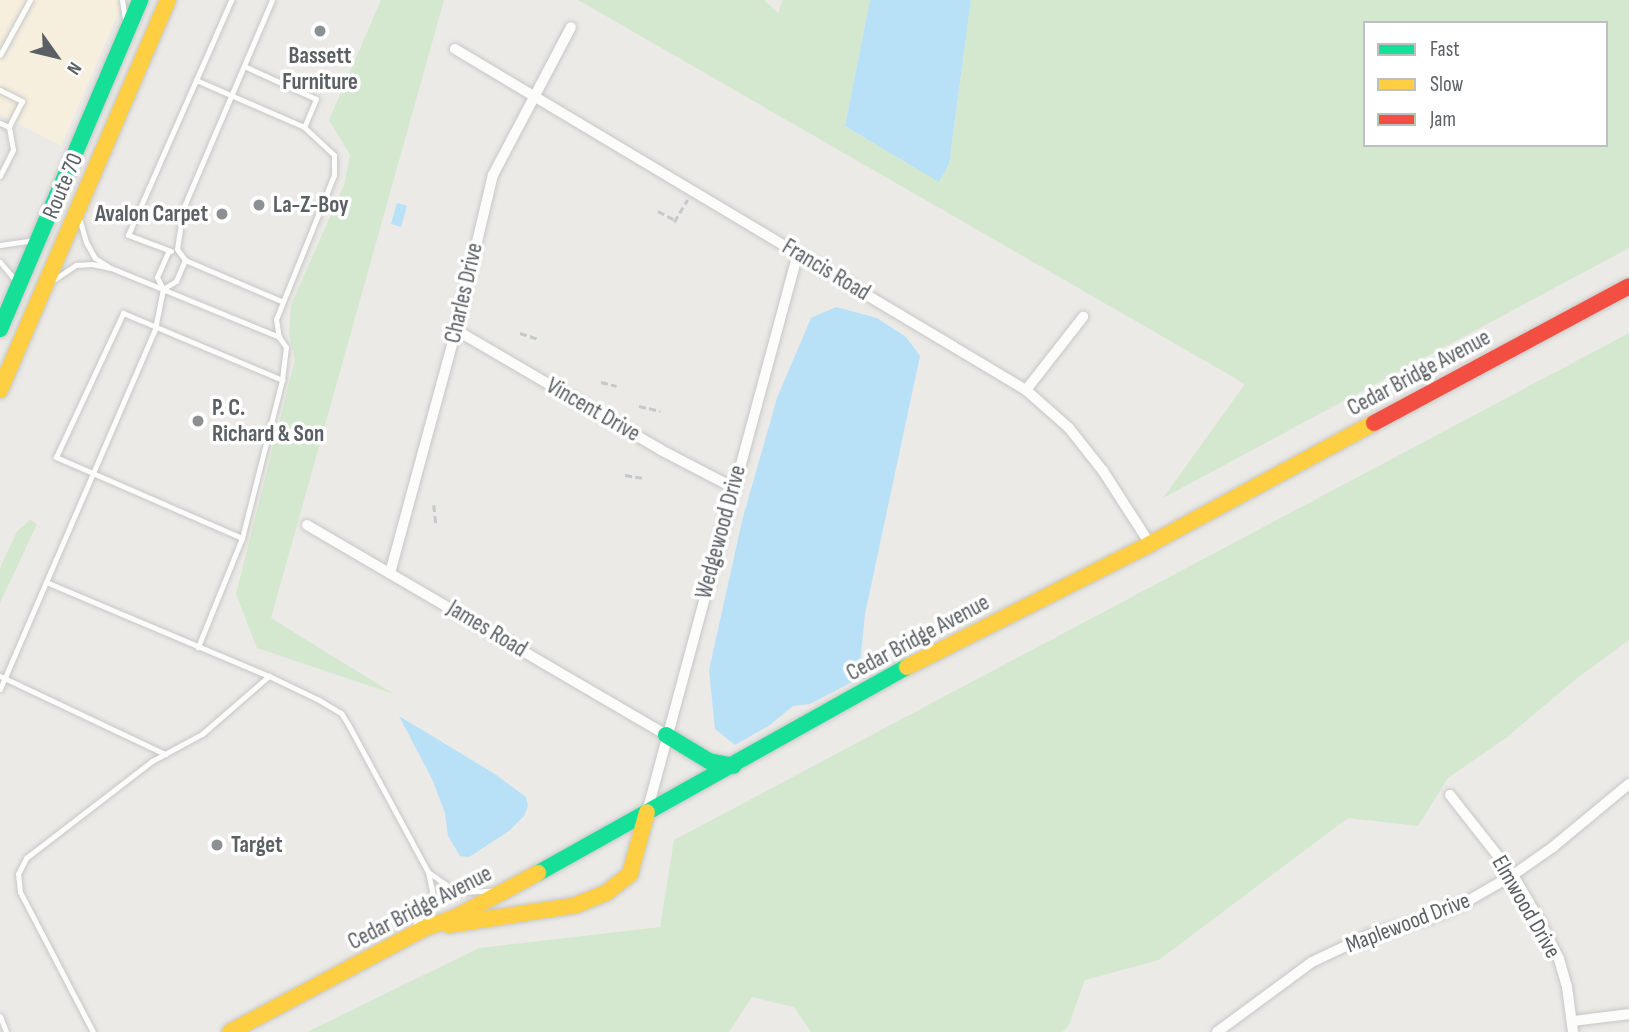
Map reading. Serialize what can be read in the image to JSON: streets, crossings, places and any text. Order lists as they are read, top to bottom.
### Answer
{
  "streets": {
    "main road": ["Route 70", "Cedar Bridge Avenue"],
    "street": [
      "Francis Road",
      "Charles Drive",
      "Vincent Drive",
      "Wedgewood Drive",
      "James Road",
      "Elmwood Drive",
      "Maplewood Drive"
    ]
  },
  "crossings": [
    ["Francis Road", "Charles Drive"],
    ["Francis Road", "Cedar Bridge Avenue"],
    ["Francis Road", "Wedgewood Drive"],
    ["Charles Drive", "Vincent Drive"],
    ["Charles Drive", "James Road"],
    ["Cedar Bridge Avenue", "Wedgewood Drive"],
    ["Vincent Drive", "Wedgewood Drive"],
    ["Wedgewood Drive", "James Road"],
    ["Elmwood Drive", "Maplewood Drive"]
  ],
  "places": [
    "Bassett Furniture",
    "La-Z-Boy",
    "Avalon Carpet",
    "P. C. Richard & Son",
    "Target"
  ],
  "legend": ["Fast", "Slow", "Jam"],
  "north": "bottom right"
}
